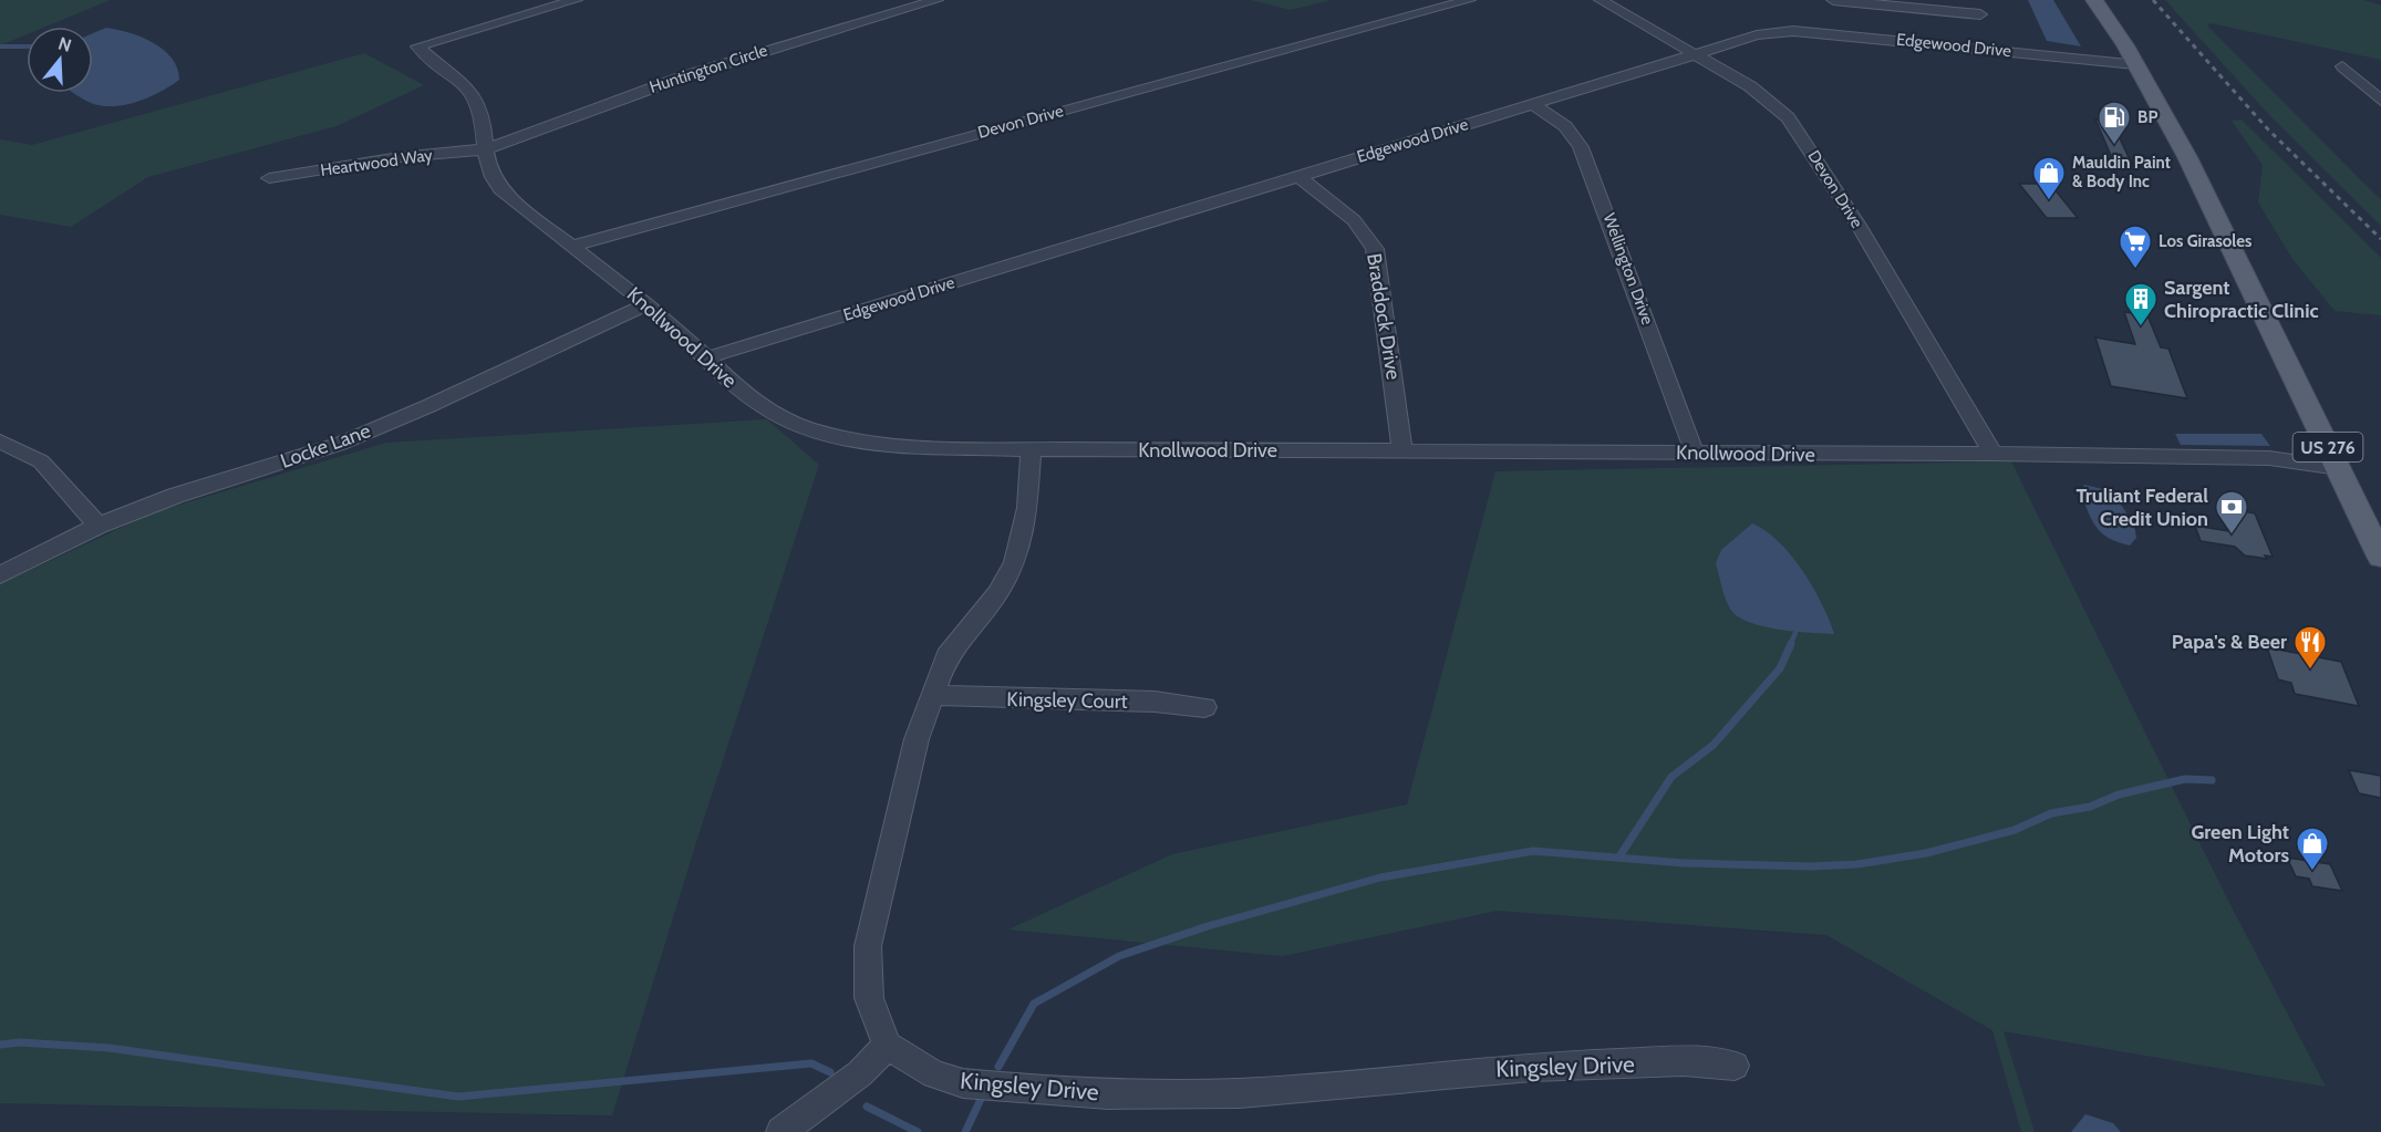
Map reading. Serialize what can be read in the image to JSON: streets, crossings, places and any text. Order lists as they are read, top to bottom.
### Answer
{
  "streets": {
    "main road": ["US 276"],
    "street": [
      "Edgewood Drive",
      "Huntington Circle",
      "Devon Drive",
      "Heartwood Way",
      "Wellington Drive",
      "Braddock Drive",
      "Knollwood Drive",
      "Locke Lane",
      "Kingsley Court",
      "Kingsley Drive"
    ]
  },
  "crossings": [
    ["Edgewood Drive", "Devon Drive"],
    ["Edgewood Drive", "Wellington Drive"],
    ["Edgewood Drive", "Braddock Drive"],
    ["Edgewood Drive", "Knollwood Drive"],
    ["Edgewood Drive", "US 276"],
    ["Huntington Circle", "Heartwood Way"],
    ["Huntington Circle", "Knollwood Drive"],
    ["Devon Drive", "Knollwood Drive"],
    ["Heartwood Way", "Knollwood Drive"],
    ["Wellington Drive", "Knollwood Drive"],
    ["Braddock Drive", "Knollwood Drive"],
    ["Knollwood Drive", "Locke Lane"],
    ["Knollwood Drive", "US 276"]
  ],
  "places": {
    "fuel station": ["BP"],
    "shop": ["Mauldin Paint & Body Inc", "Green Light Motors"],
    "supermarket": ["Los Girasoles"],
    "building": ["Sargent Chiropractic Clinic"],
    "bank": ["Truliant Federal Credit Union"],
    "restaurant": ["Papa's & Beer"]
  },
  "north": "top"
}
